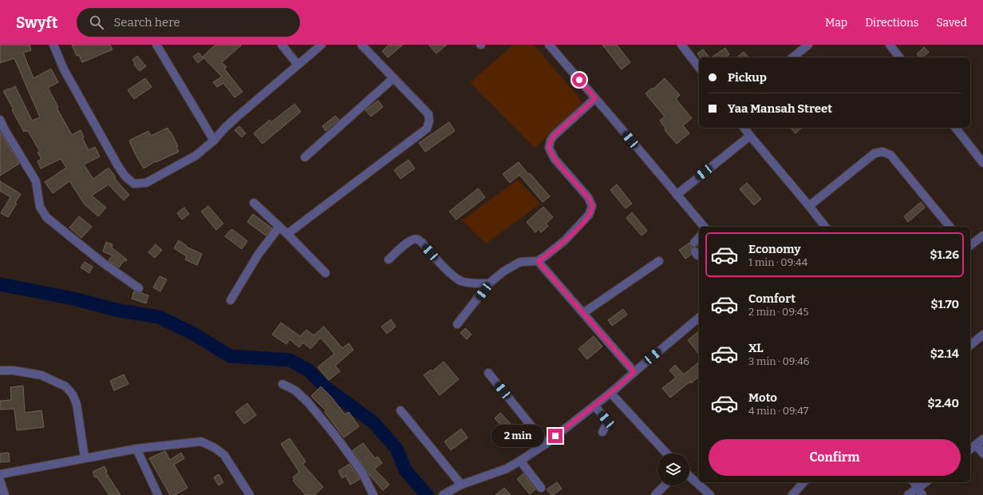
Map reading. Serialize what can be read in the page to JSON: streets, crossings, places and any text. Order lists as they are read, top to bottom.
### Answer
{
  "page": {
    "header": "Swyft",
    "search": "Search here",
    "nav": ["Map", "Directions", "Saved"],
    "banner": ["Pickup", "Yaa Mansah Street"],
    "list": [
      {
        "name": "Economy",
        "note": "1 min · 09:44",
        "value": "$1.26"
      },
      {
        "name": "Comfort",
        "note": "2 min · 09:45",
        "value": "$1.70"
      },
      {
        "name": "XL",
        "note": "3 min · 09:46",
        "value": "$2.14"
      },
      {
        "name": "Moto",
        "note": "4 min · 09:47",
        "value": "$2.40"
      }
    ],
    "bubble": "2 min",
    "buttons": "Confirm"
  }
}
